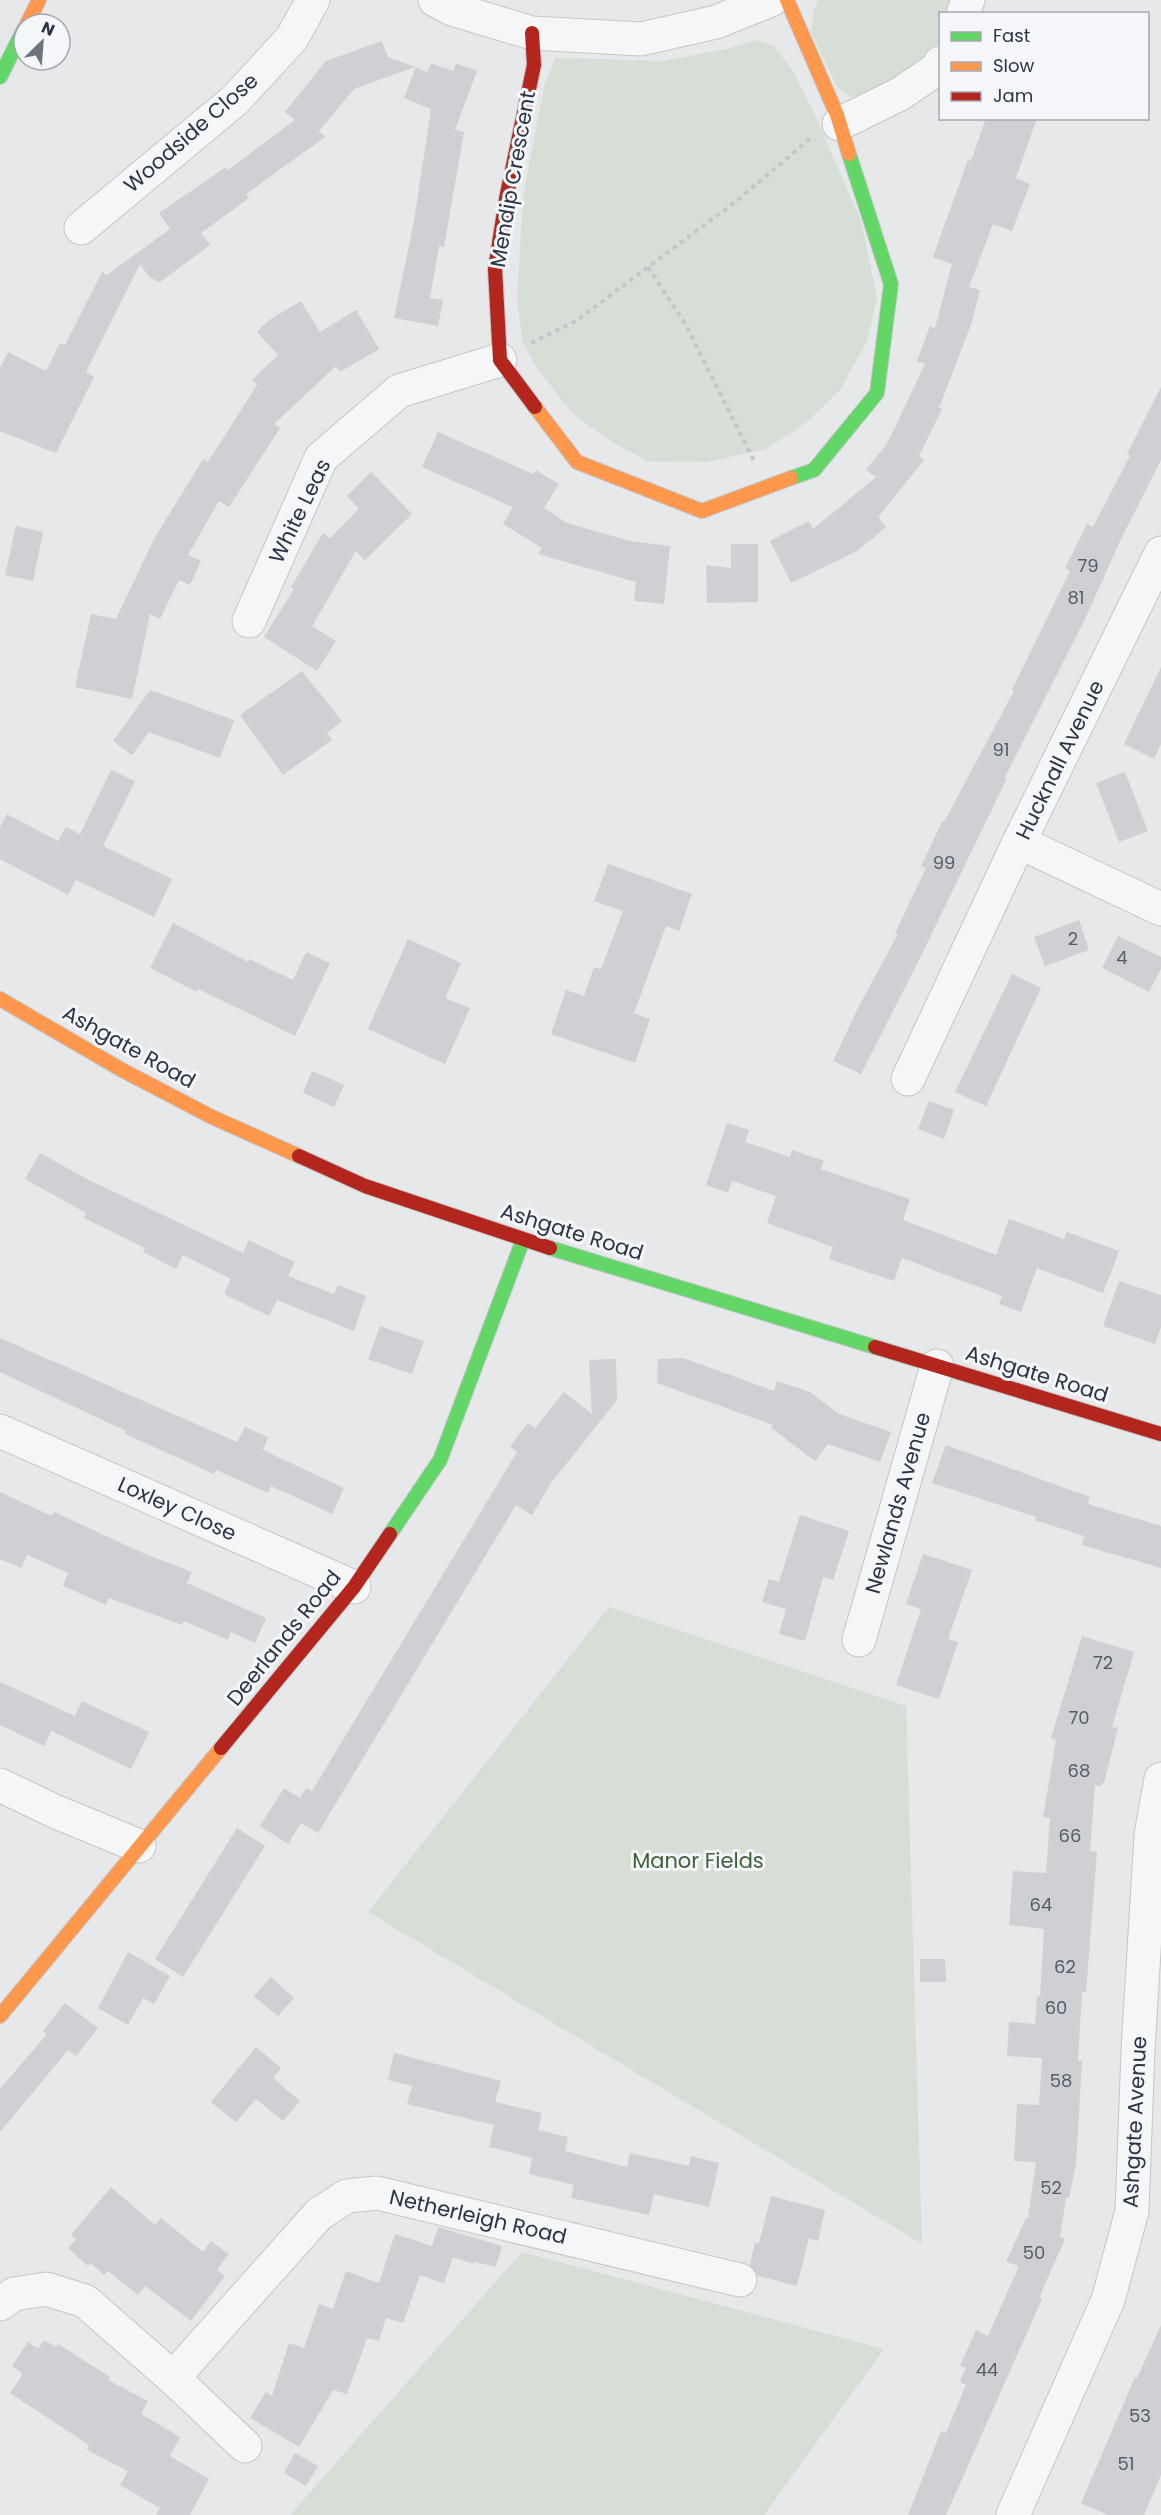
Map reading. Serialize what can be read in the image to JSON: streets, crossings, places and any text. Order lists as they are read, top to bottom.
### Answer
{
  "streets": {
    "street": [
      "Woodside Close",
      "Mendip Crescent",
      "White Leas",
      "Hucknall Avenue",
      "Ashgate Road",
      "Newlands Avenue",
      "Loxley Close",
      "Deerlands Road",
      "Ashgate Avenue",
      "Netherleigh Road"
    ]
  },
  "crossings": [
    ["Mendip Crescent", "White Leas"],
    ["Ashgate Road", "Newlands Avenue"],
    ["Ashgate Road", "Deerlands Road"],
    ["Loxley Close", "Deerlands Road"]
  ],
  "parks": ["Manor Fields"],
  "house_numbers": [
    "79",
    "81",
    "91",
    "99",
    "2",
    "4",
    "72",
    "70",
    "68",
    "66",
    "64",
    "62",
    "60",
    "58",
    "52",
    "50",
    "44",
    "53",
    "51"
  ],
  "legend": ["Fast", "Slow", "Jam"],
  "north": "top right"
}
